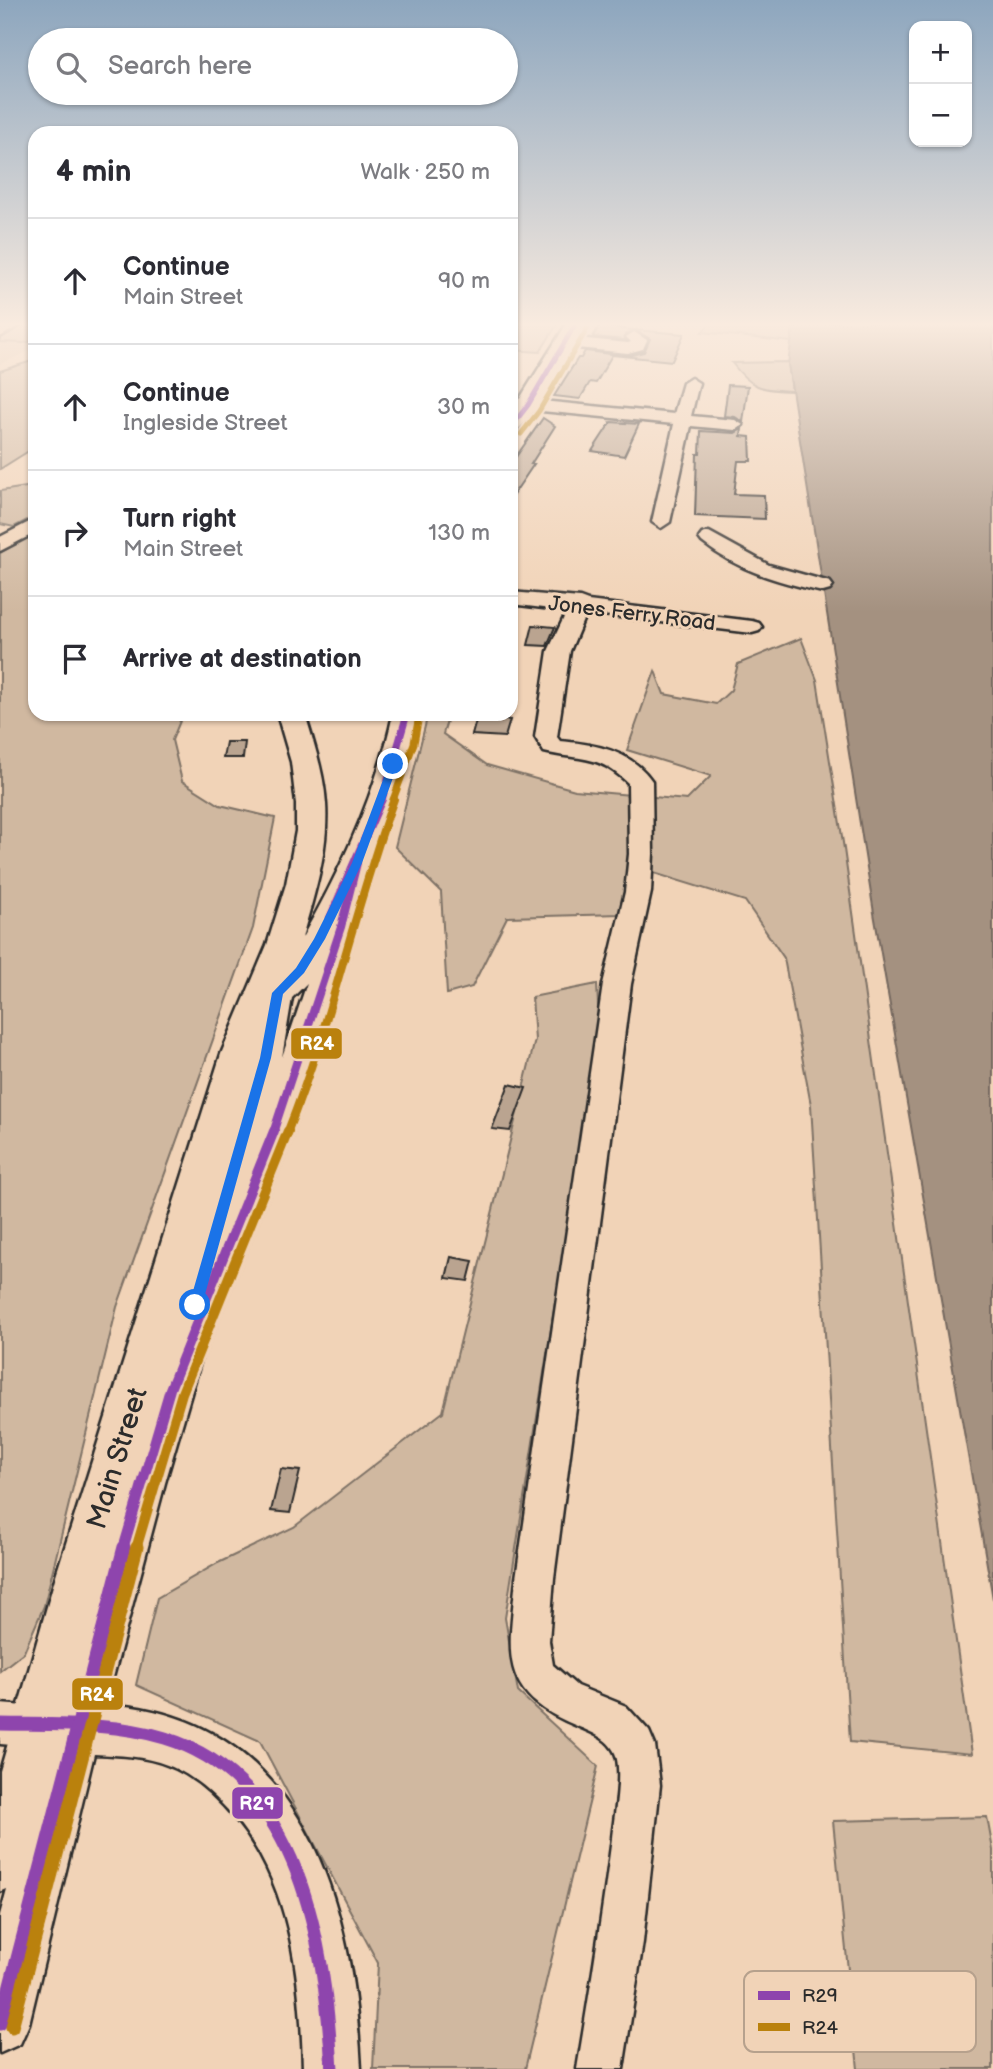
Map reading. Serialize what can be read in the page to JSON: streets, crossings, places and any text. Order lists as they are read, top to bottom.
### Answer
{
  "streets": {
    "main road": ["Main Street"],
    "street": ["Jones Ferry Road"]
  },
  "lines": ["transit line R24", "transit line R29"],
  "legend": ["R29", "R24"],
  "page": {
    "map_buttons": ["+", "−"],
    "search": "Search here",
    "heading": ["4 min", "Walk · 250 m"],
    "list": [
      ["Continue", "Main Street", "90 m"],
      ["Continue", "Ingleside Street", "30 m"],
      ["Turn right", "Main Street", "130 m"],
      "Arrive at destination"
    ]
  }
}
